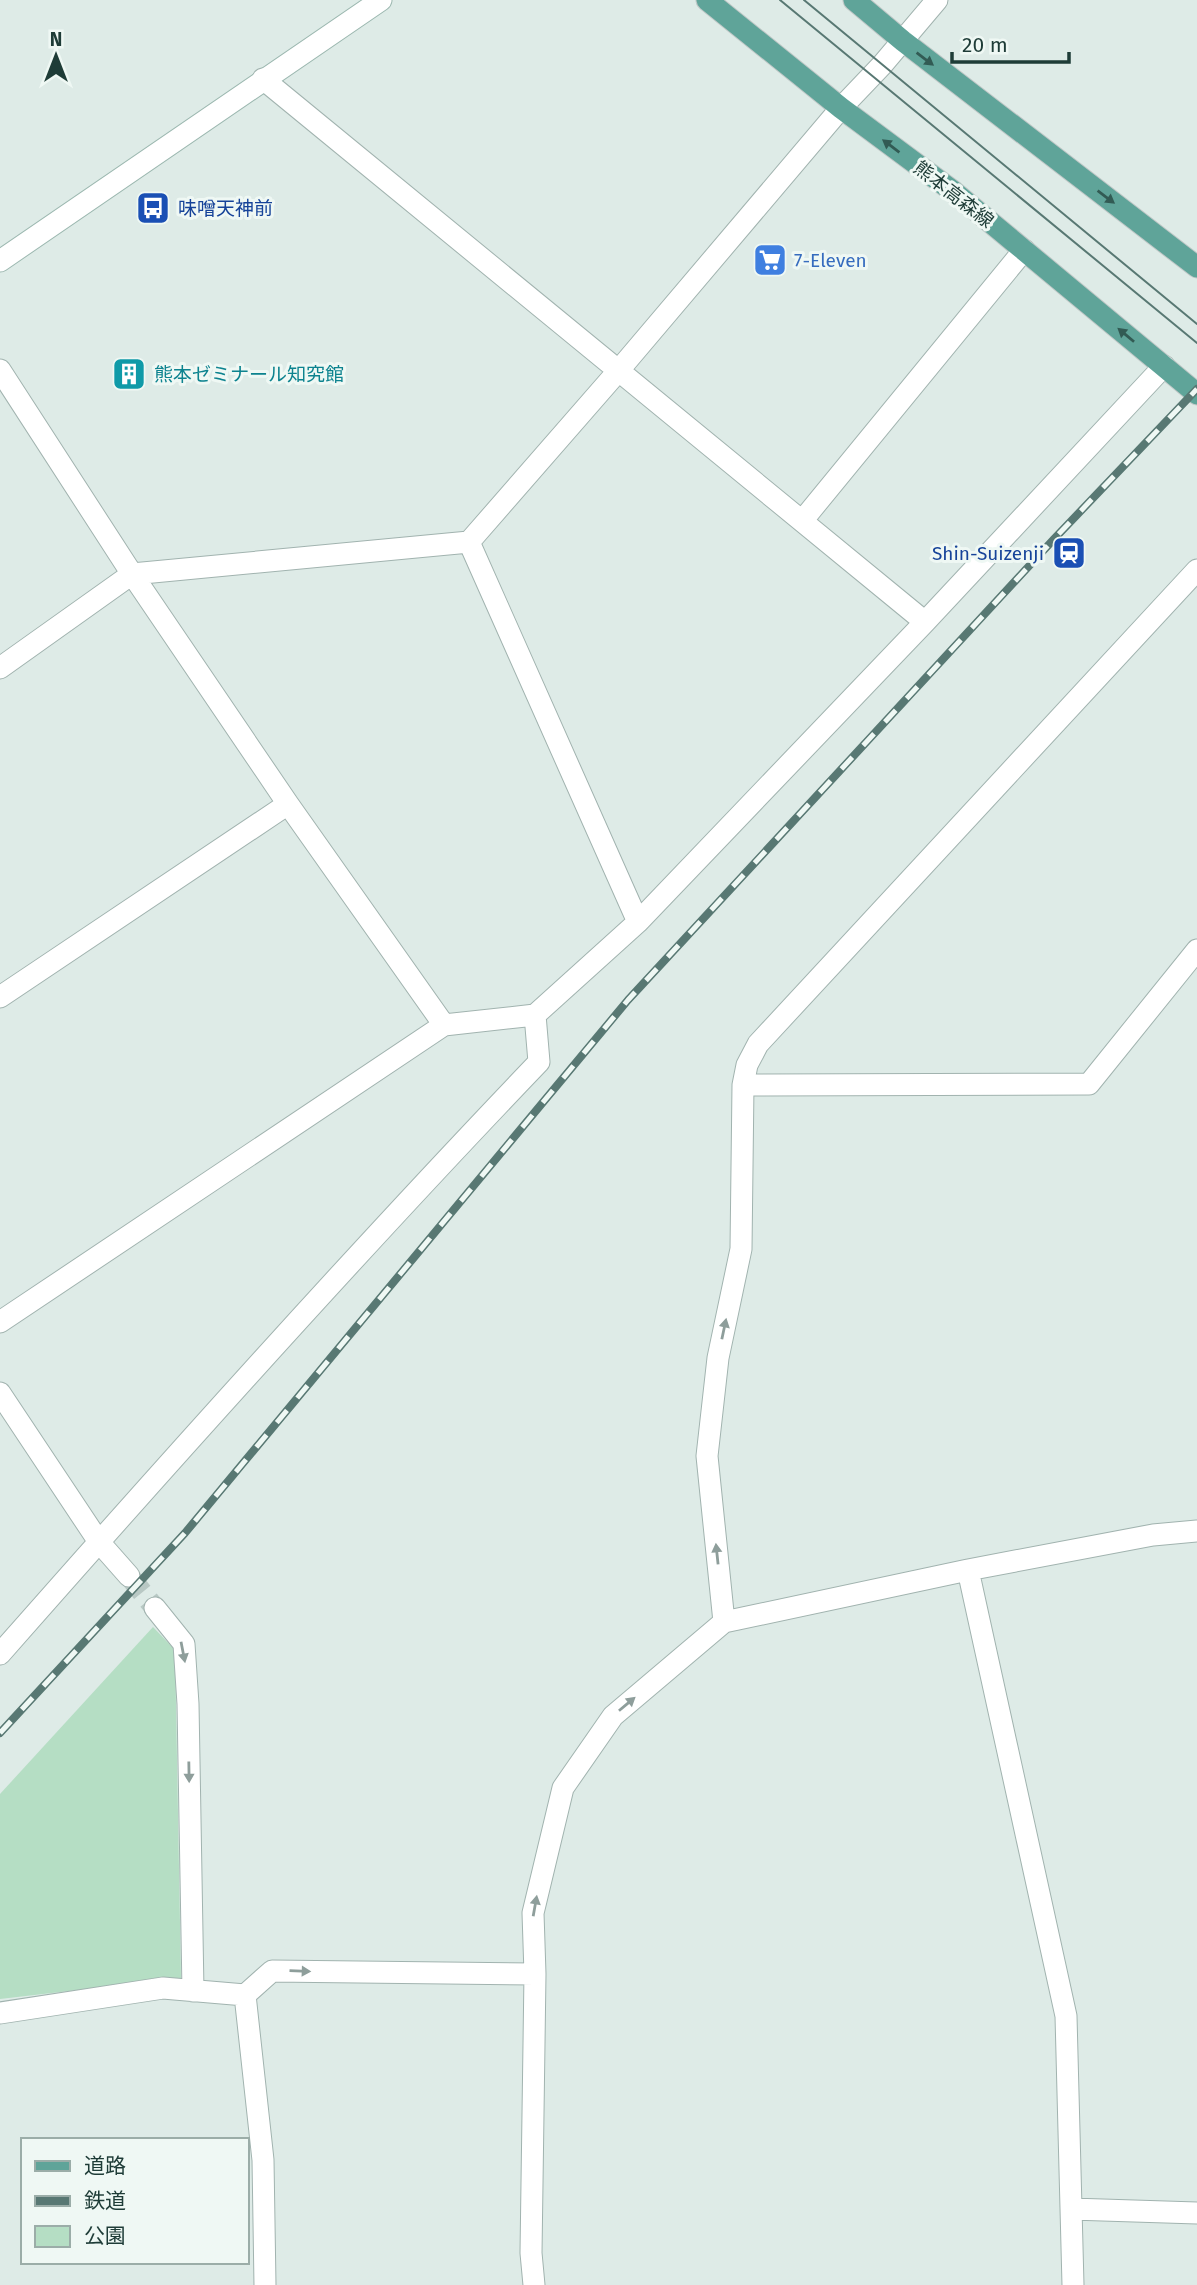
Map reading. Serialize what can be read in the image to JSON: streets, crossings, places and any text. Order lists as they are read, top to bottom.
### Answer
{
  "streets": {
    "main road": ["熊本高森線"]
  },
  "places": {
    "bus stop": ["味噌天神前"],
    "supermarket": ["7-Eleven"],
    "building": ["熊本ゼミナール知究館"],
    "station": ["Shin-Suizenji"]
  },
  "legend": ["道路", "鉄道", "公園"],
  "scale_bar": "20 m",
  "north": "top"
}
